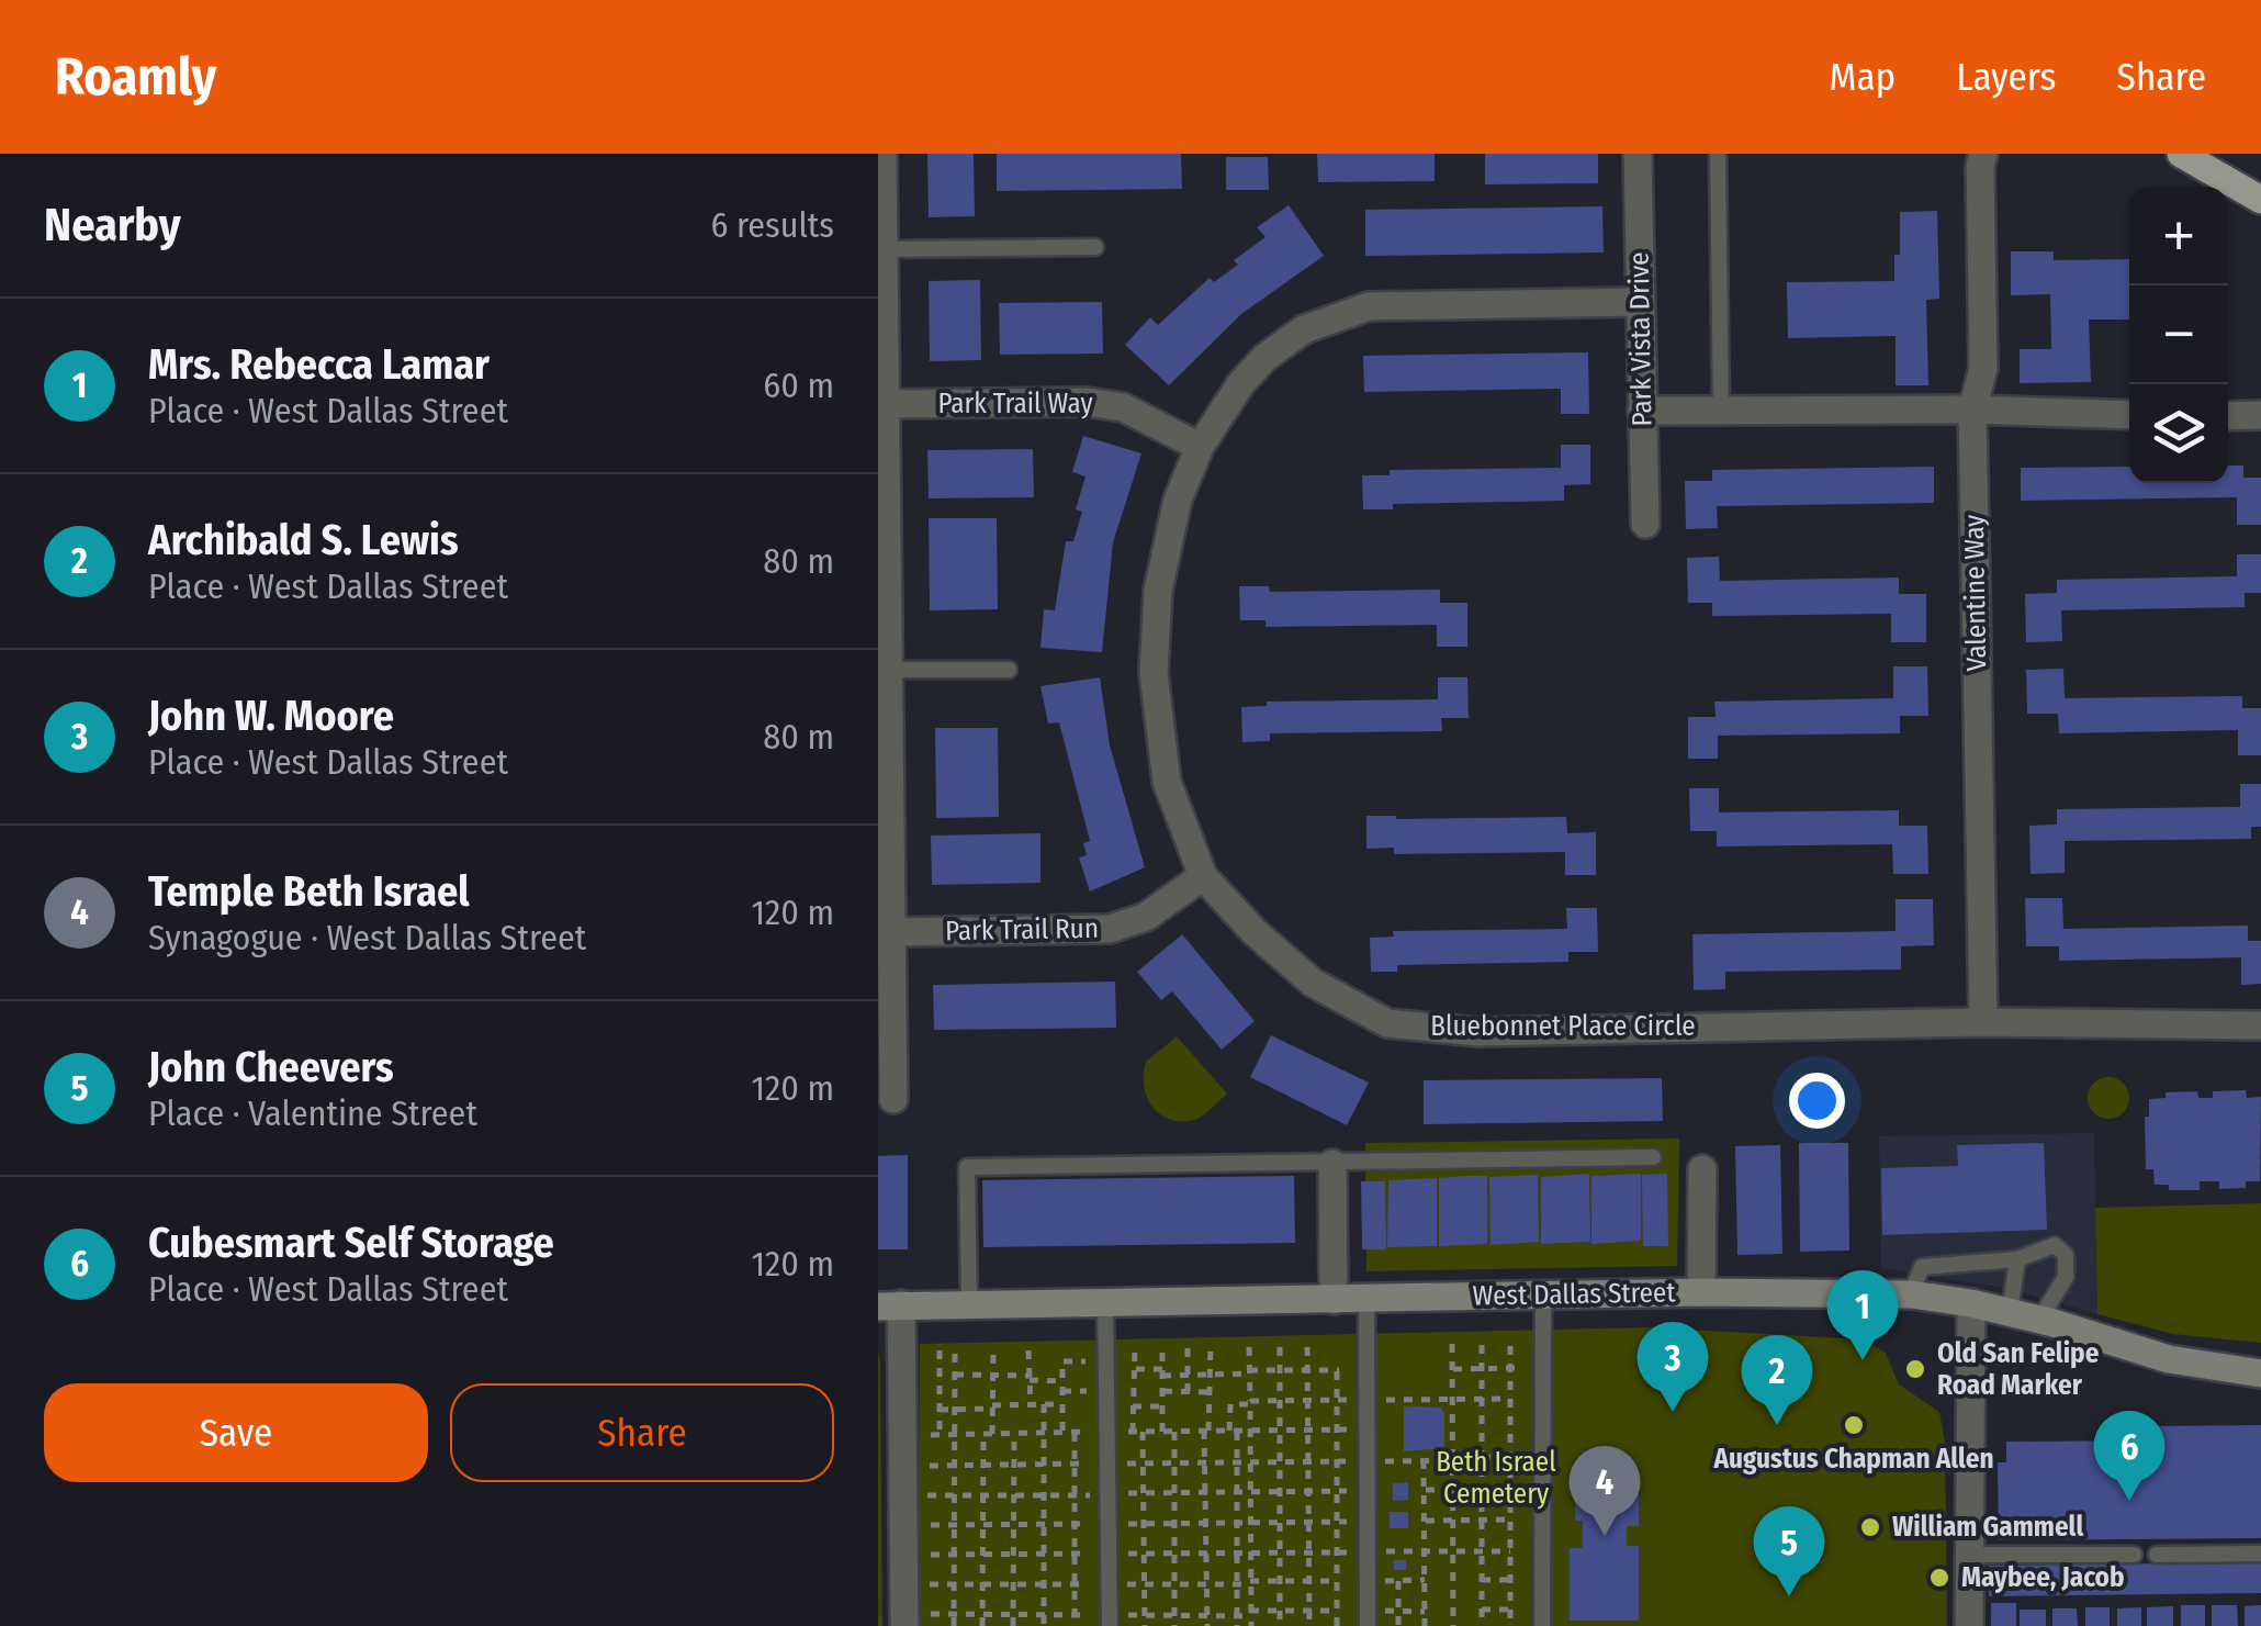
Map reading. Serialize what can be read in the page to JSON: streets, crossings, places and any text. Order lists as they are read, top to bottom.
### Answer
{
  "streets": {
    "main road": ["West Dallas Street"],
    "street": [
      "Park Vista Drive",
      "Park Trail Way",
      "Valentine Way",
      "Park Trail Run",
      "Bluebonnet Place Circle"
    ]
  },
  "crossings": [
    ["Park Vista Drive", "Bluebonnet Place Circle"],
    ["Park Trail Way", "Bluebonnet Place Circle"],
    ["Valentine Way", "Bluebonnet Place Circle"],
    ["Park Trail Run", "Bluebonnet Place Circle"]
  ],
  "parks": ["Beth Israel Cemetery"],
  "places": [
    "Old San Felipe Road Marker",
    "Augustus Chapman Allen",
    "William Gammell",
    "Maybee, Jacob"
  ],
  "page": {
    "header": "Roamly",
    "nav": ["Map", "Layers", "Share"],
    "heading": ["Nearby", "6 results"],
    "map_buttons": ["+", "−"],
    "list": [
      {
        "mark": "1",
        "name": "Mrs. Rebecca Lamar",
        "note": "Place · West Dallas Street",
        "value": "60 m"
      },
      {
        "mark": "2",
        "name": "Archibald S. Lewis",
        "note": "Place · West Dallas Street",
        "value": "80 m"
      },
      {
        "mark": "3",
        "name": "John W. Moore",
        "note": "Place · West Dallas Street",
        "value": "80 m"
      },
      {
        "mark": "4",
        "name": "Temple Beth Israel",
        "note": "Synagogue · West Dallas Street",
        "value": "120 m"
      },
      {
        "mark": "5",
        "name": "John Cheevers",
        "note": "Place · Valentine Street",
        "value": "120 m"
      },
      {
        "mark": "6",
        "name": "Cubesmart Self Storage",
        "note": "Place · West Dallas Street",
        "value": "120 m"
      }
    ],
    "pins": [
      "1",
      "3",
      "2",
      "6",
      "4",
      "5"
    ],
    "buttons": ["Save", "Share"]
  }
}
